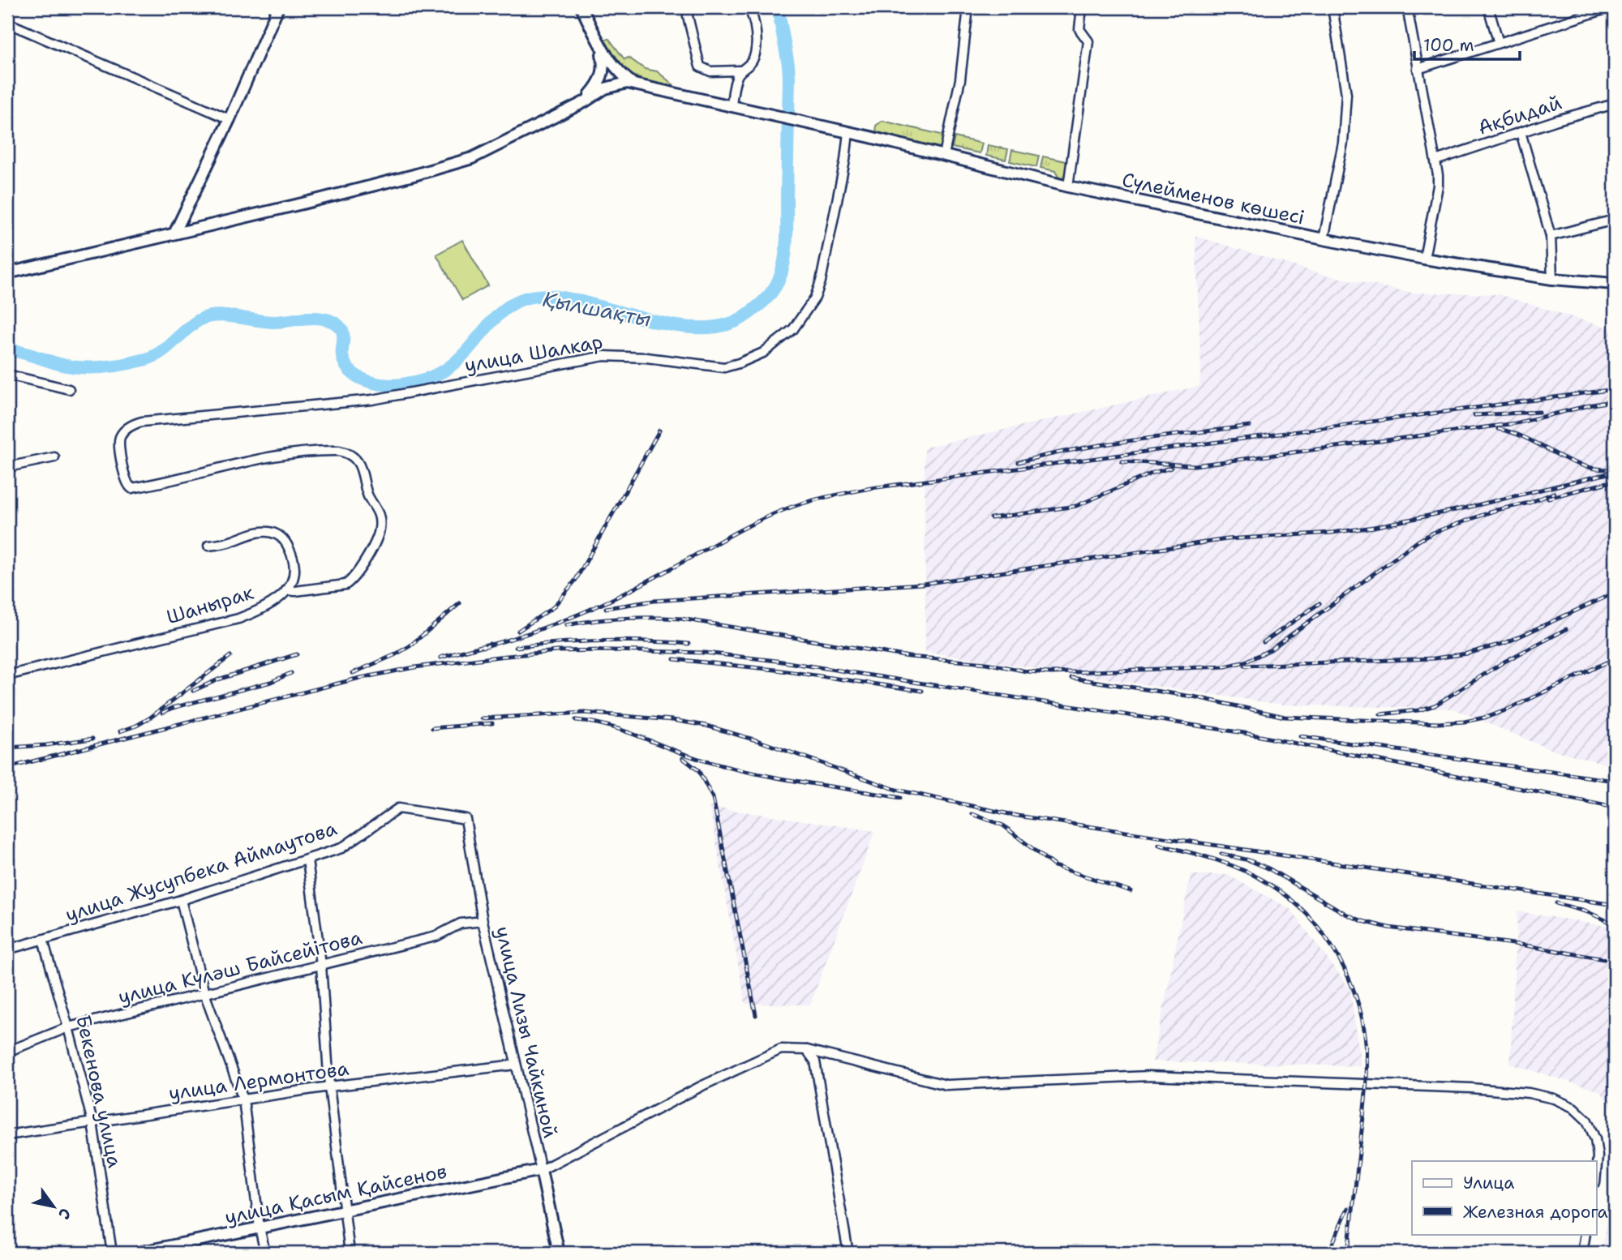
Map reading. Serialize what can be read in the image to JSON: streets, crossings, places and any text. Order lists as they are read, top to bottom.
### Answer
{
  "streets": {
    "street": [
      "Ақбидай",
      "Сүлейменов көшесі",
      "улица Шалкар",
      "Шанырак",
      "улица Жусупбека Аймаутова",
      "улица Күләш Байсейітова",
      "улица Лизы Чайкиной",
      "улица Лермонтова",
      "Бекенова улица",
      "улица Қасым Қайсенов"
    ]
  },
  "crossings": [
    ["Сүлейменов көшесі", "улица Шалкар"],
    ["улица Шалкар", "Шанырак"],
    ["улица Жусупбека Аймаутова", "улица Лизы Чайкиной"],
    ["улица Жусупбека Аймаутова", "Бекенова улица"],
    ["улица Күләш Байсейітова", "улица Лизы Чайкиной"],
    ["улица Күләш Байсейітова", "Бекенова улица"],
    ["улица Лизы Чайкиной", "улица Лермонтова"],
    ["улица Лизы Чайкиной", "улица Қасым Қайсенов"],
    ["улица Лермонтова", "Бекенова улица"]
  ],
  "water": ["Қылшақты"],
  "legend": ["Улица", "Железная дорога"],
  "scale_bar": "100 m",
  "north": "bottom right"
}
